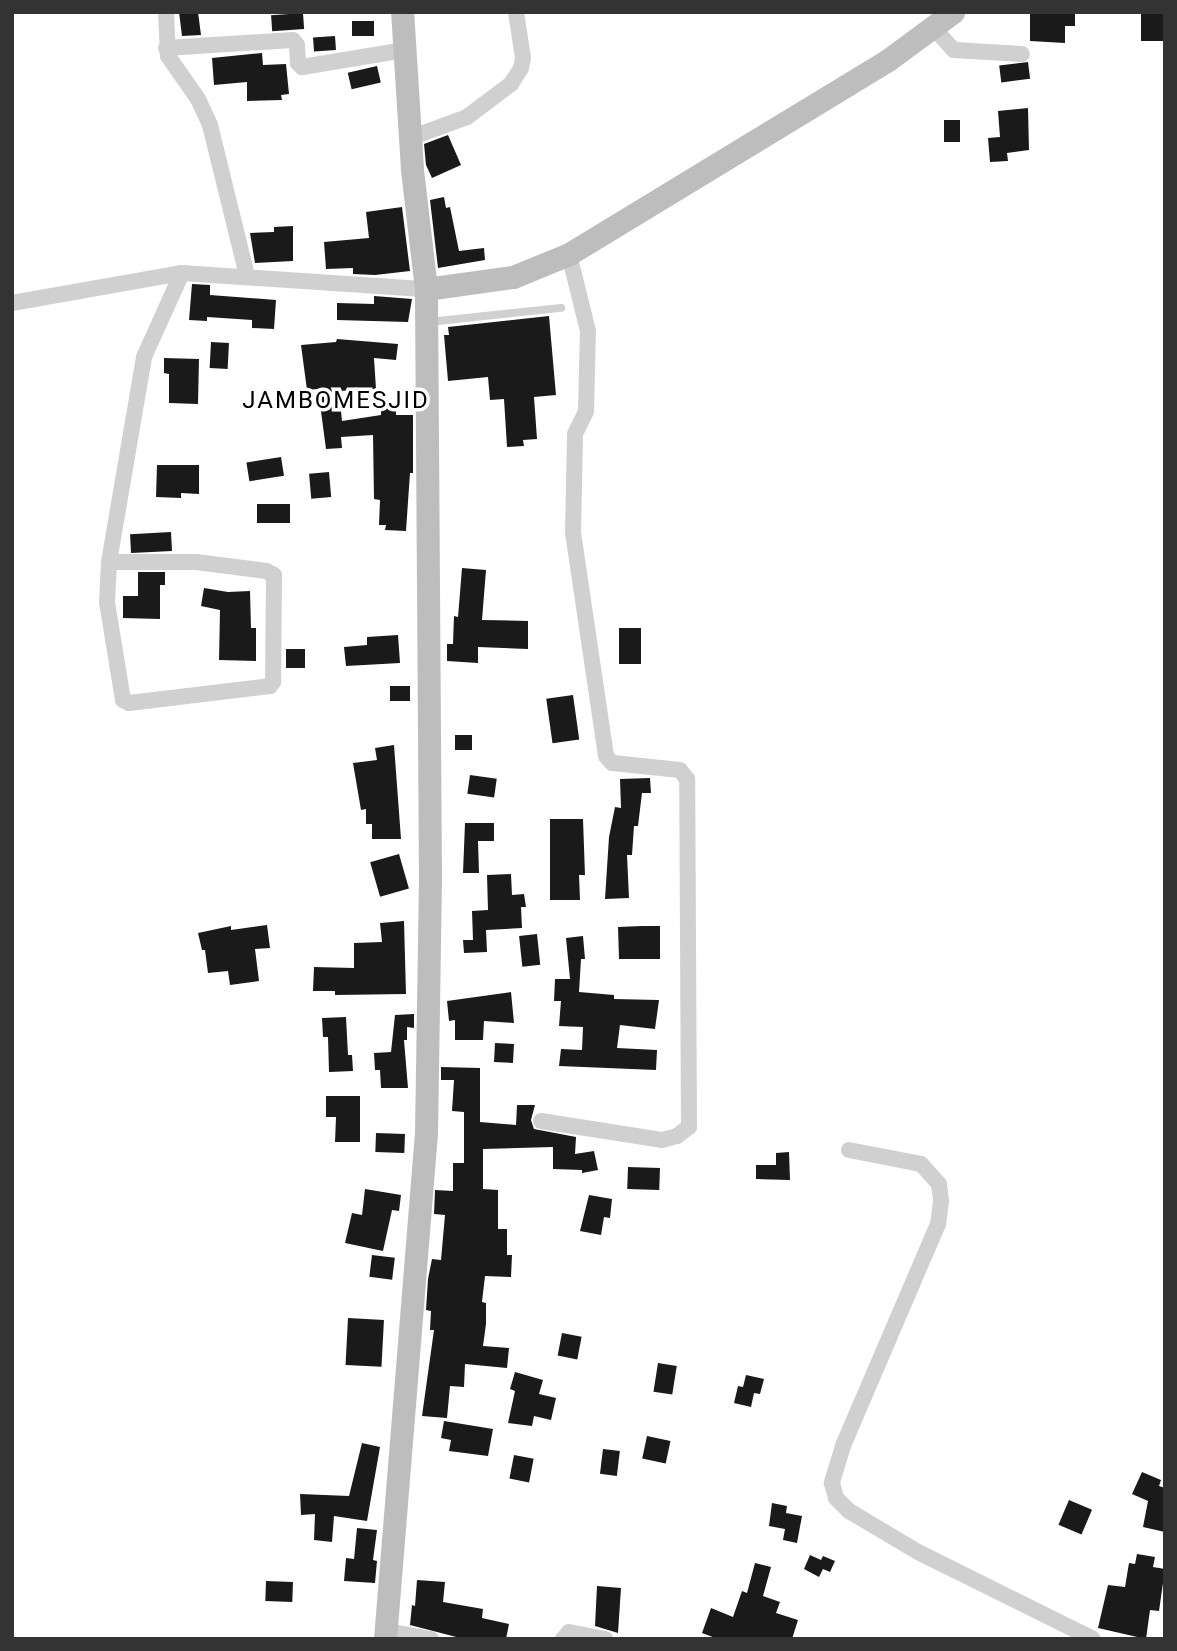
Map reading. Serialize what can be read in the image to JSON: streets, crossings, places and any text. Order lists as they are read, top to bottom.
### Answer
{
  "districts": ["JAMBOMESJID"]
}
